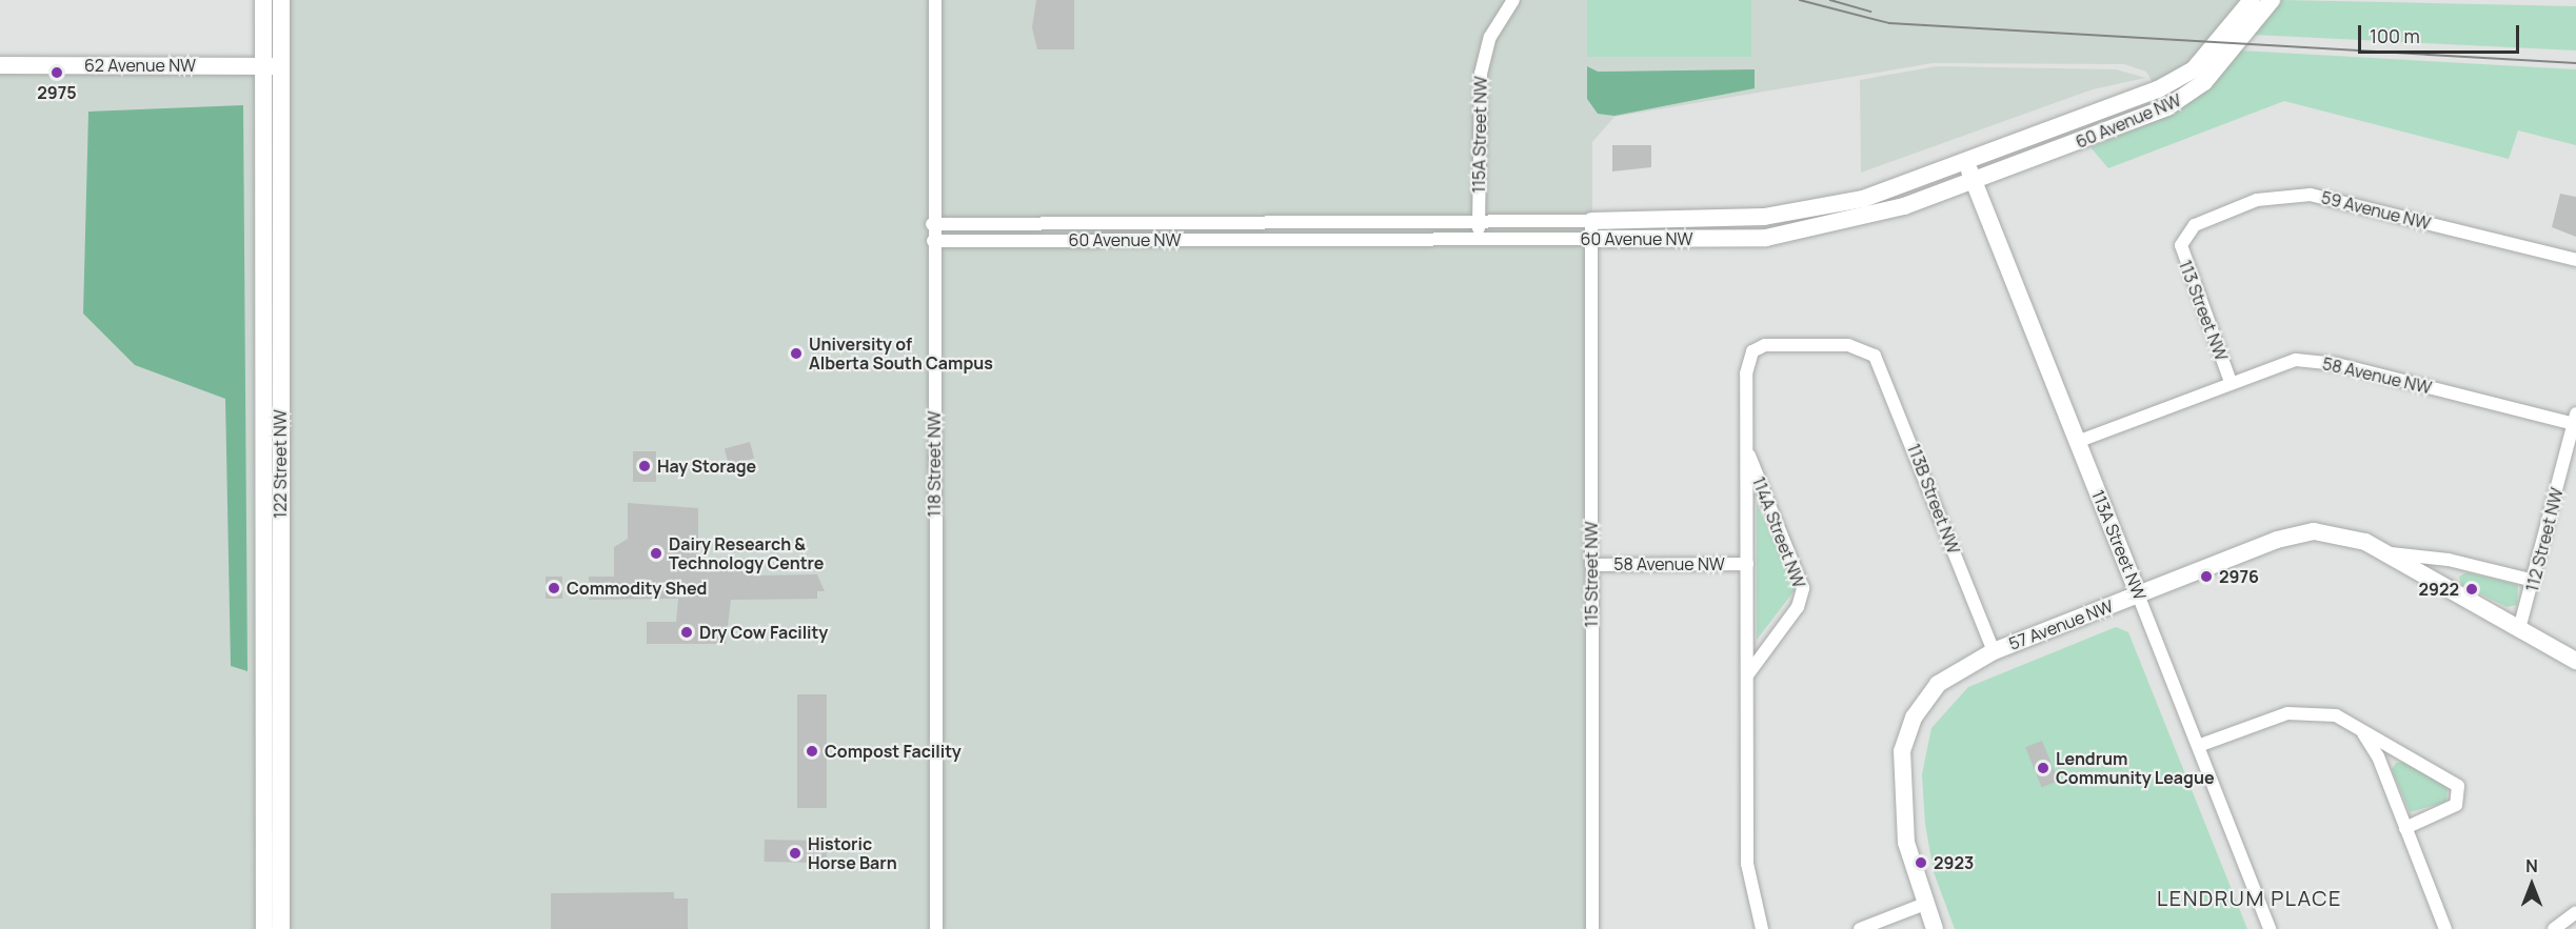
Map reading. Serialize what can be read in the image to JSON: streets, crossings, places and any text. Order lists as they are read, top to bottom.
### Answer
{
  "streets": {
    "street": [
      "62 Avenue NW",
      "60 Avenue NW",
      "115A Street NW",
      "59 Avenue NW",
      "113 Street NW",
      "58 Avenue NW",
      "122 Street NW",
      "118 Street NW",
      "113B Street NW",
      "114A Street NW",
      "112 Street NW",
      "113A Street NW",
      "115 Street NW",
      "57 Avenue NW"
    ]
  },
  "crossings": [
    ["62 Avenue NW", "122 Street NW"],
    ["60 Avenue NW", "115A Street NW"],
    ["60 Avenue NW", "118 Street NW"],
    ["60 Avenue NW", "113A Street NW"],
    ["60 Avenue NW", "115 Street NW"],
    ["59 Avenue NW", "113 Street NW"],
    ["113 Street NW", "58 Avenue NW"],
    ["58 Avenue NW", "114A Street NW"],
    ["58 Avenue NW", "112 Street NW"],
    ["58 Avenue NW", "113A Street NW"],
    ["58 Avenue NW", "115 Street NW"],
    ["113B Street NW", "114A Street NW"],
    ["113B Street NW", "57 Avenue NW"],
    ["112 Street NW", "57 Avenue NW"],
    ["113A Street NW", "57 Avenue NW"]
  ],
  "districts": ["LENDRUM PLACE"],
  "places": [
    "2975",
    "University of Alberta South Campus",
    "Hay Storage",
    "Dairy Research & Technology Centre",
    "2976",
    "Commodity Shed",
    "2922",
    "Dry Cow Facility",
    "Compost Facility",
    "Lendrum Community League",
    "Historic Horse Barn",
    "2923"
  ],
  "scale_bar": "100 m",
  "north": "top"
}
